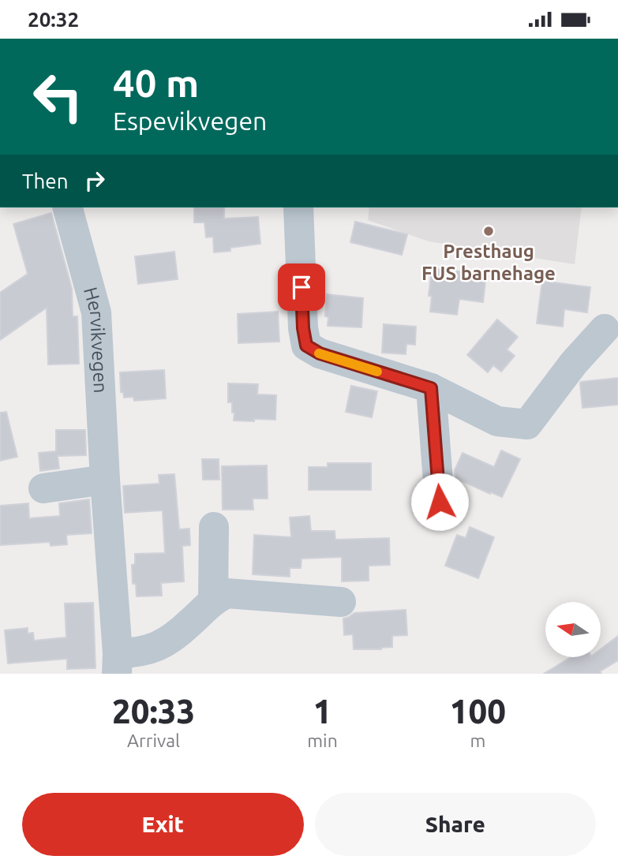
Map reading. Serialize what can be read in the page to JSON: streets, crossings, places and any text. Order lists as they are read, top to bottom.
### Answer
{
  "streets": {
    "street": ["Hervikvegen"]
  },
  "places": ["Presthaug FUS barnehage"],
  "north": "left",
  "page": {
    "status": "20:32",
    "turn": ["40 m", "Espevikvegen"],
    "then": "Then",
    "eta": [
      "20:33",
      "Arrival",
      "1",
      "min",
      "100",
      "m"
    ],
    "buttons": ["Exit", "Share"]
  }
}
